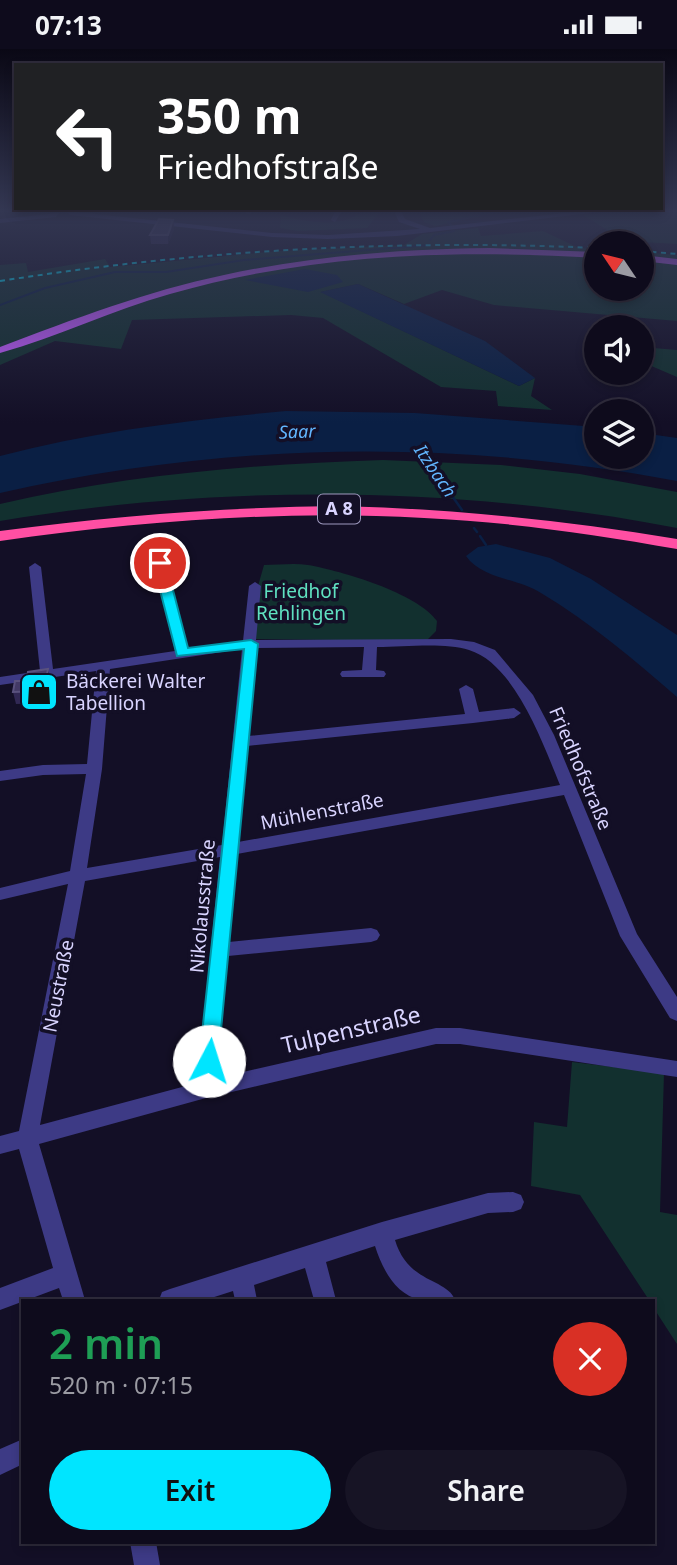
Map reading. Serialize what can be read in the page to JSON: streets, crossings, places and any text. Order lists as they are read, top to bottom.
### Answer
{
  "streets": {
    "highway": ["A 8"],
    "street": [
      "Friedhofstraße",
      "Mühlenstraße",
      "Nikolausstraße",
      "Neustraße",
      "Tulpenstraße"
    ]
  },
  "crossings": [
    ["Friedhofstraße", "Mühlenstraße"],
    ["Friedhofstraße", "Nikolausstraße"],
    ["Friedhofstraße", "Neustraße"],
    ["Mühlenstraße", "Nikolausstraße"],
    ["Mühlenstraße", "Neustraße"],
    ["Nikolausstraße", "Tulpenstraße"],
    ["Neustraße", "Tulpenstraße"]
  ],
  "water": ["Saar", "Itzbach"],
  "parks": ["Friedhof Rehlingen"],
  "places": {
    "shop": ["Bäckerei Walter Tabellion"]
  },
  "north": "top left",
  "page": {
    "status": "07:13",
    "turn": ["350 m", "Friedhofstraße"],
    "heading": ["2 min", "520 m · 07:15"],
    "buttons": ["Exit", "Share"]
  }
}
